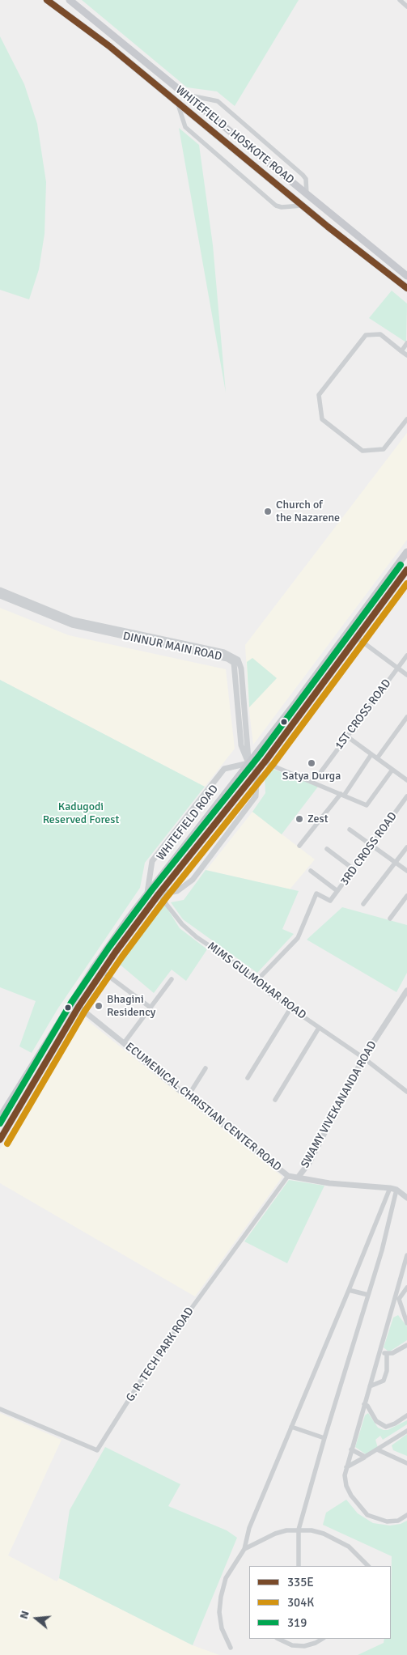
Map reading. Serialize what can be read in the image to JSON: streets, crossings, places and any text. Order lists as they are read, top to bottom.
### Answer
{
  "streets": {
    "main road": ["WHITEFIELD - HOSKOTE ROAD", "WHITEFIELD ROAD"],
    "street": [
      "DINNUR MAIN ROAD",
      "1ST CROSS ROAD",
      "3RD CROSS ROAD",
      "MIMS GULMOHAR ROAD",
      "SWAMY VIVEKANANDA ROAD",
      "ECUMENICAL CHRISTIAN CENTER ROAD",
      "G. R. TECH PARK ROAD"
    ]
  },
  "crossings": [
    ["DINNUR MAIN ROAD", "WHITEFIELD ROAD"],
    ["WHITEFIELD ROAD", "MIMS GULMOHAR ROAD"],
    ["WHITEFIELD ROAD", "ECUMENICAL CHRISTIAN CENTER ROAD"],
    ["3RD CROSS ROAD", "MIMS GULMOHAR ROAD"],
    ["MIMS GULMOHAR ROAD", "SWAMY VIVEKANANDA ROAD"],
    ["SWAMY VIVEKANANDA ROAD", "ECUMENICAL CHRISTIAN CENTER ROAD"],
    ["ECUMENICAL CHRISTIAN CENTER ROAD", "G. R. TECH PARK ROAD"]
  ],
  "parks": ["Kadugodi Reserved Forest"],
  "places": [
    "Church of the Nazarene",
    "Satya Durga",
    "Zest",
    "Bhagini Residency"
  ],
  "lines": ["transit line 335E", "transit line 319", "transit line 304K"],
  "legend": ["335E", "304K", "319"],
  "north": "left"
}
